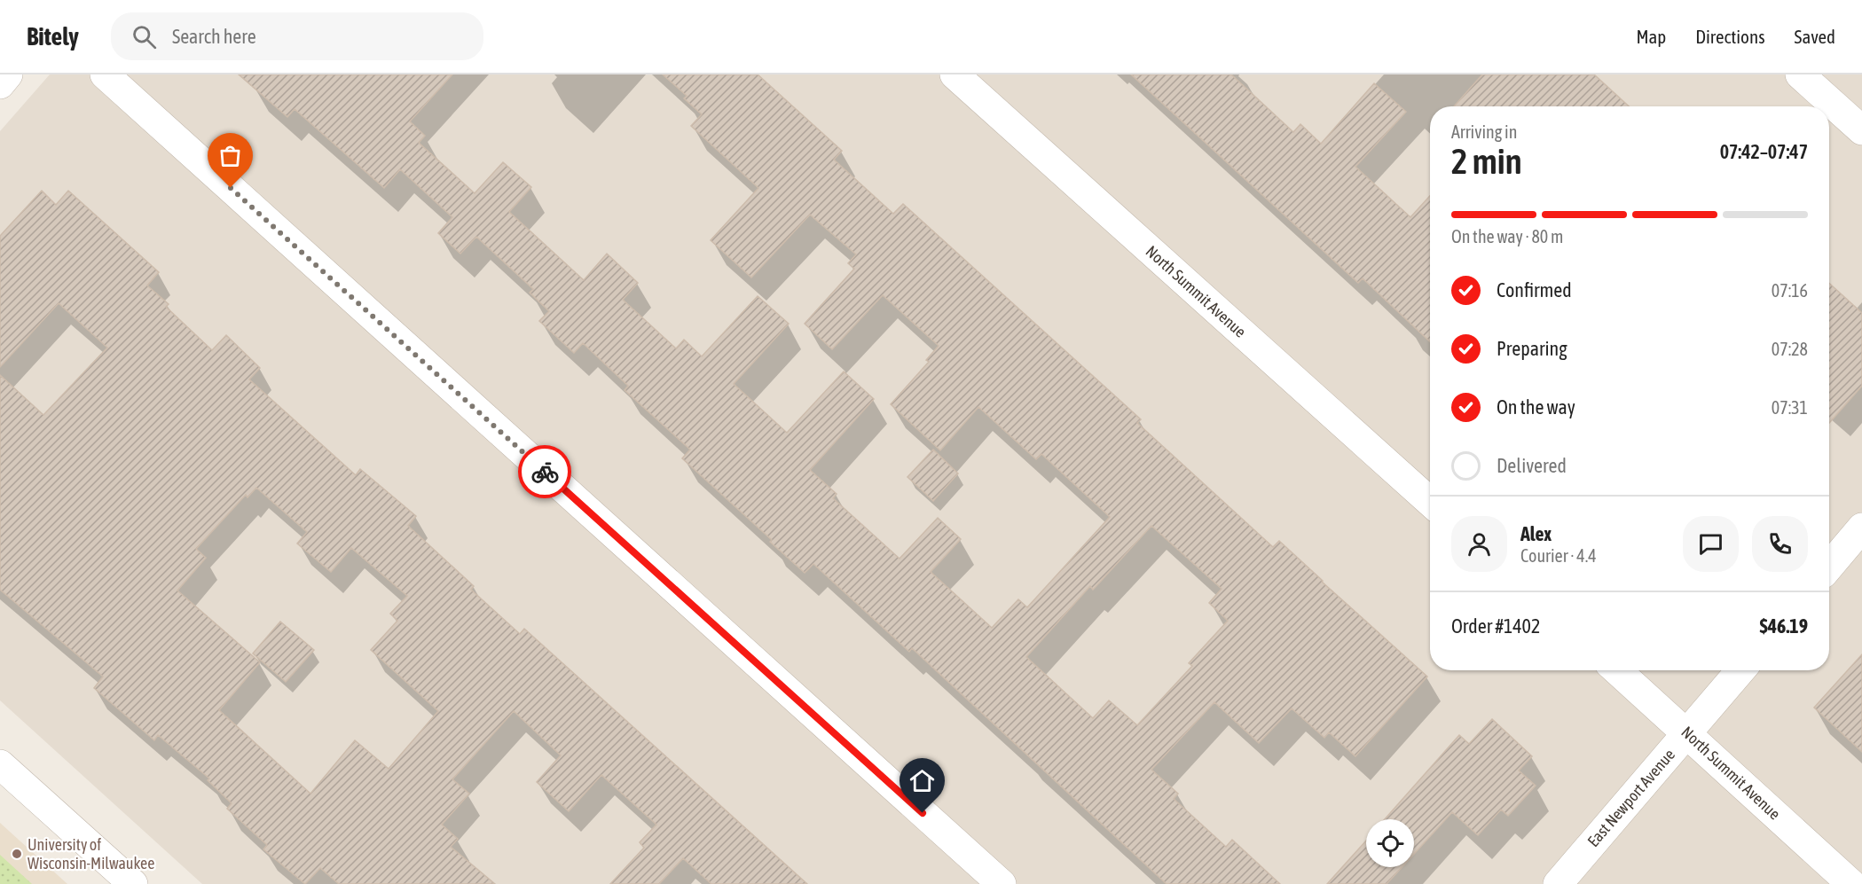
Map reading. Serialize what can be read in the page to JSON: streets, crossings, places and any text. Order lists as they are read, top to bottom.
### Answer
{
  "streets": {
    "street": ["North Summit Avenue", "East Newport Avenue"]
  },
  "crossings": [
    ["North Summit Avenue", "East Newport Avenue"]
  ],
  "places": ["University of Wisconsin-Milwaukee"],
  "page": {
    "header": "Bitely",
    "search": "Search here",
    "nav": ["Map", "Directions", "Saved"],
    "heading": ["2 min", "Arriving in", "07:42–07:47"],
    "panel": [
      "Alex",
      "Courier · 4.4",
      "Order #1402",
      "$46.19"
    ],
    "bar": "On the way · 80 m",
    "list": [
      ["Confirmed", "07:16"],
      ["Preparing", "07:28"],
      ["On the way", "07:31"],
      "Delivered"
    ]
  }
}
